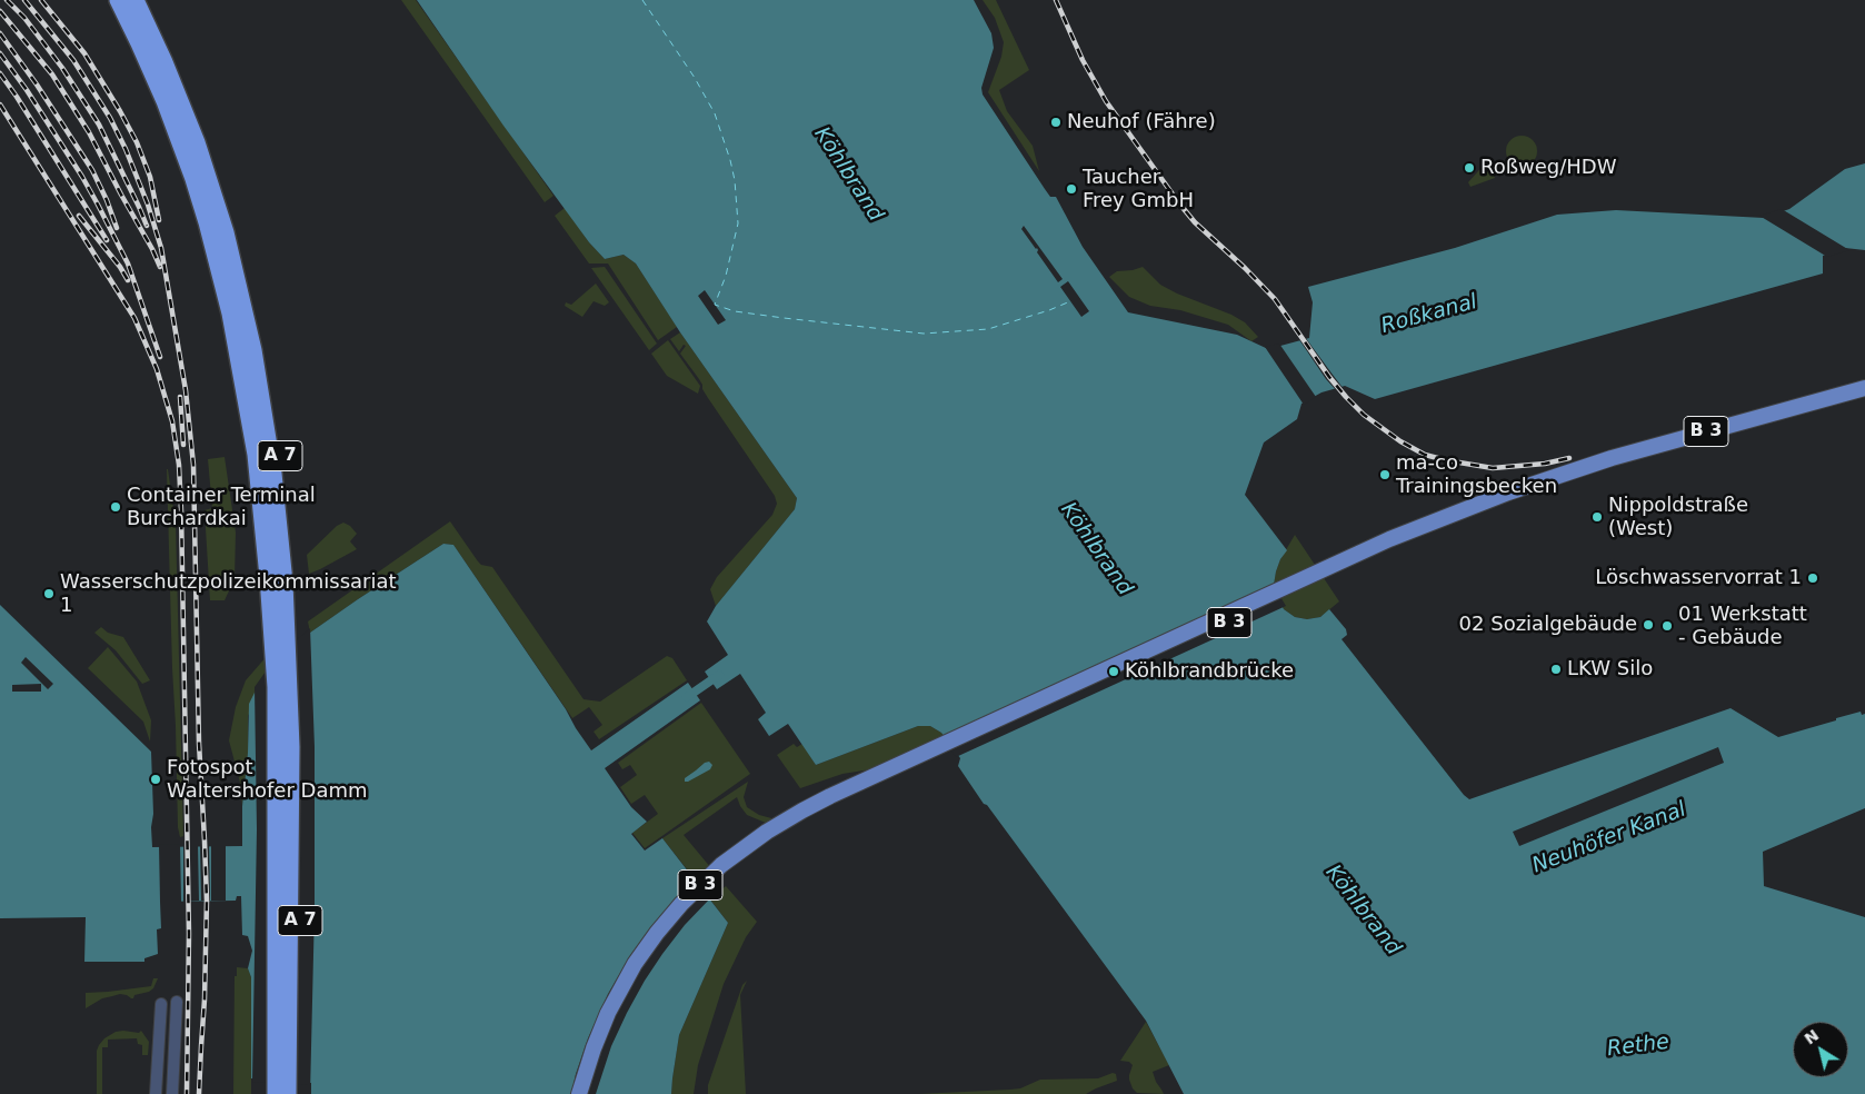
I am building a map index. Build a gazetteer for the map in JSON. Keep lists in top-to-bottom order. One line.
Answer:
{"streets":{"highway":["A 7"],"main road":["B 3"]},"water":["Köhlbrand","Roßkanal","Neuhöfer Kanal","Rethe"],"places":["Neuhof (Fähre)","Roßweg/HDW","Taucher Frey GmbH","ma-co Trainingsbecken","Container Terminal Burchardkai","Nippoldstraße (West)","Löschwasservorrat 1","Wasserschutzpolizeikommissariat 1","02 Sozialgebäude","01 Werkstatt - Gebäude","LKW Silo","Köhlbrandbrücke","Fotospot Waltershofer Damm"],"north":"top left"}
